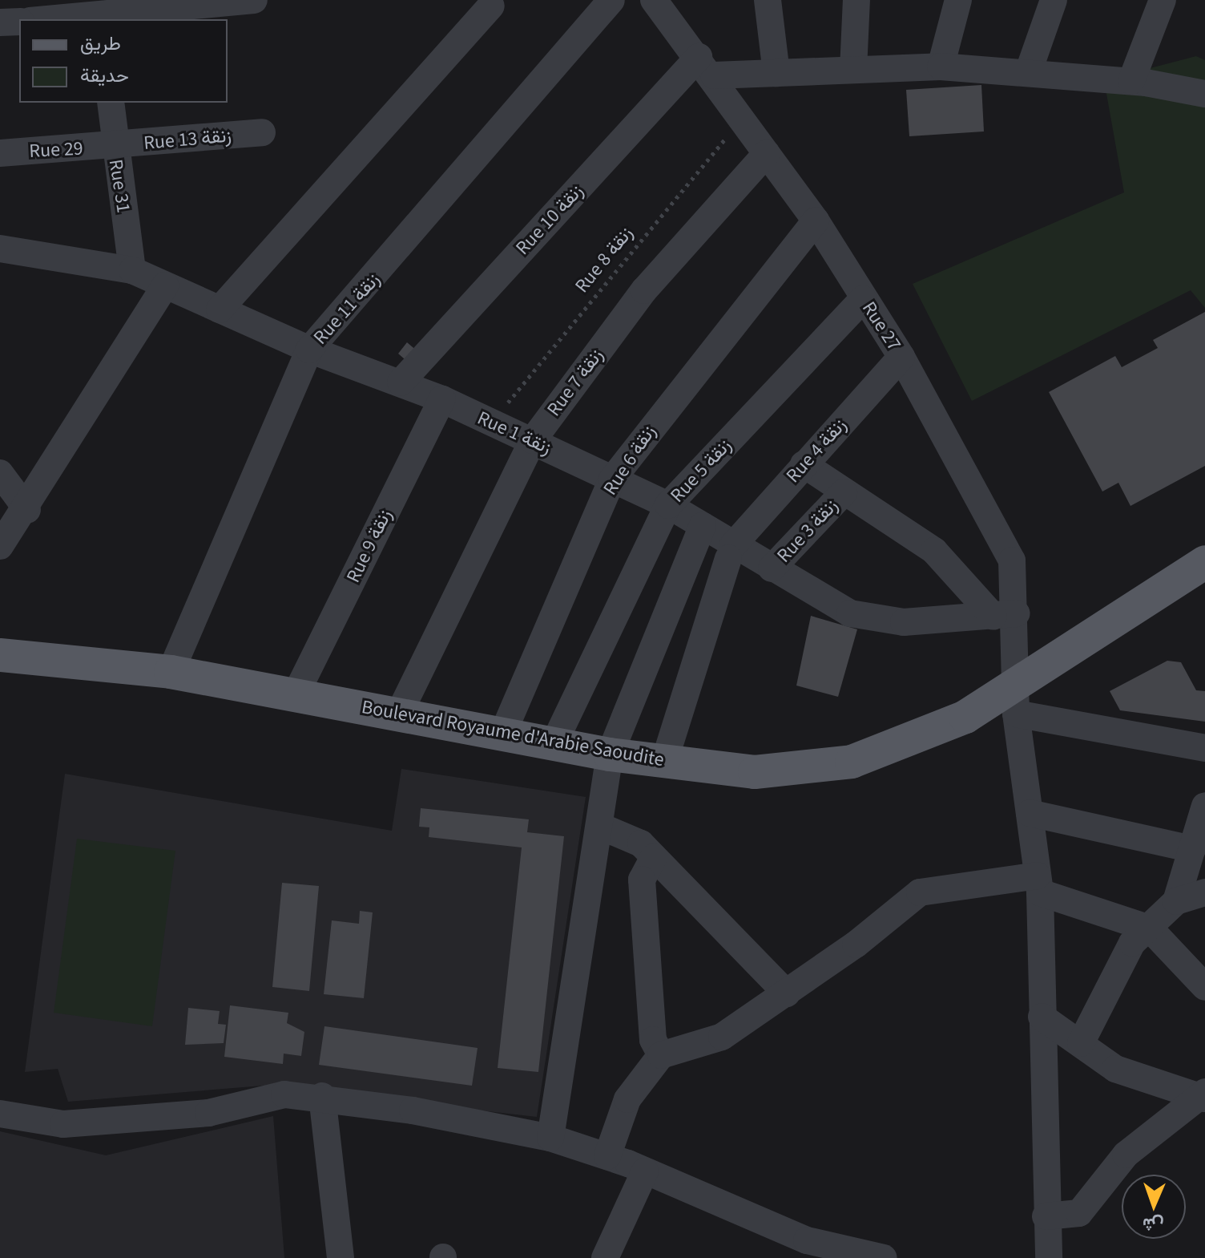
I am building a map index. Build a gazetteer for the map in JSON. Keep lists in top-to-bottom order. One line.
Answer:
{"streets":{"main road":["Boulevard Royaume d'Arabie Saoudite"],"street":["Rue 13 زنقة","Rue 29","Rue 31","Rue 10 زنقة","Rue 11 زنقة","Rue 27","Rue 7 زنقة","Rue 1 زنقة","Rue 4 زنقة","Rue 6 زنقة","Rue 5 زنقة","Rue 3 زنقة","Rue 9 زنقة"],"path":["Rue 8 زنقة"]},"crossings":[["Rue 13 زنقة","Rue 29"],["Rue 13 زنقة","Rue 31"],["Rue 29","Rue 31"],["Rue 31","Rue 1 زنقة"],["Rue 10 زنقة","Rue 27"],["Rue 10 زنقة","Rue 1 زنقة"],["Rue 8 زنقة","Rue 27"],["Rue 8 زنقة","Rue 1 زنقة"],["Rue 11 زنقة","Rue 1 زنقة"],["Rue 11 زنقة","Boulevard Royaume d'Arabie Saoudite"],["Rue 27","Rue 7 زنقة"],["Rue 27","Rue 1 زنقة"],["Rue 27","Rue 4 زنقة"],["Rue 27","Rue 6 زنقة"],["Rue 27","Rue 5 زنقة"],["Rue 27","Boulevard Royaume d'Arabie Saoudite"],["Rue 7 زنقة","Rue 1 زنقة"],["Rue 7 زنقة","Boulevard Royaume d'Arabie Saoudite"],["Rue 1 زنقة","Rue 4 زنقة"],["Rue 1 زنقة","Rue 6 زنقة"],["Rue 1 زنقة","Rue 5 زنقة"],["Rue 1 زنقة","Rue 3 زنقة"],["Rue 1 زنقة","Rue 9 زنقة"],["Rue 4 زنقة","Boulevard Royaume d'Arabie Saoudite"],["Rue 6 زنقة","Boulevard Royaume d'Arabie Saoudite"],["Rue 5 زنقة","Boulevard Royaume d'Arabie Saoudite"],["Rue 9 زنقة","Boulevard Royaume d'Arabie Saoudite"]],"legend":["طريق","حديقة"],"north":"bottom"}
